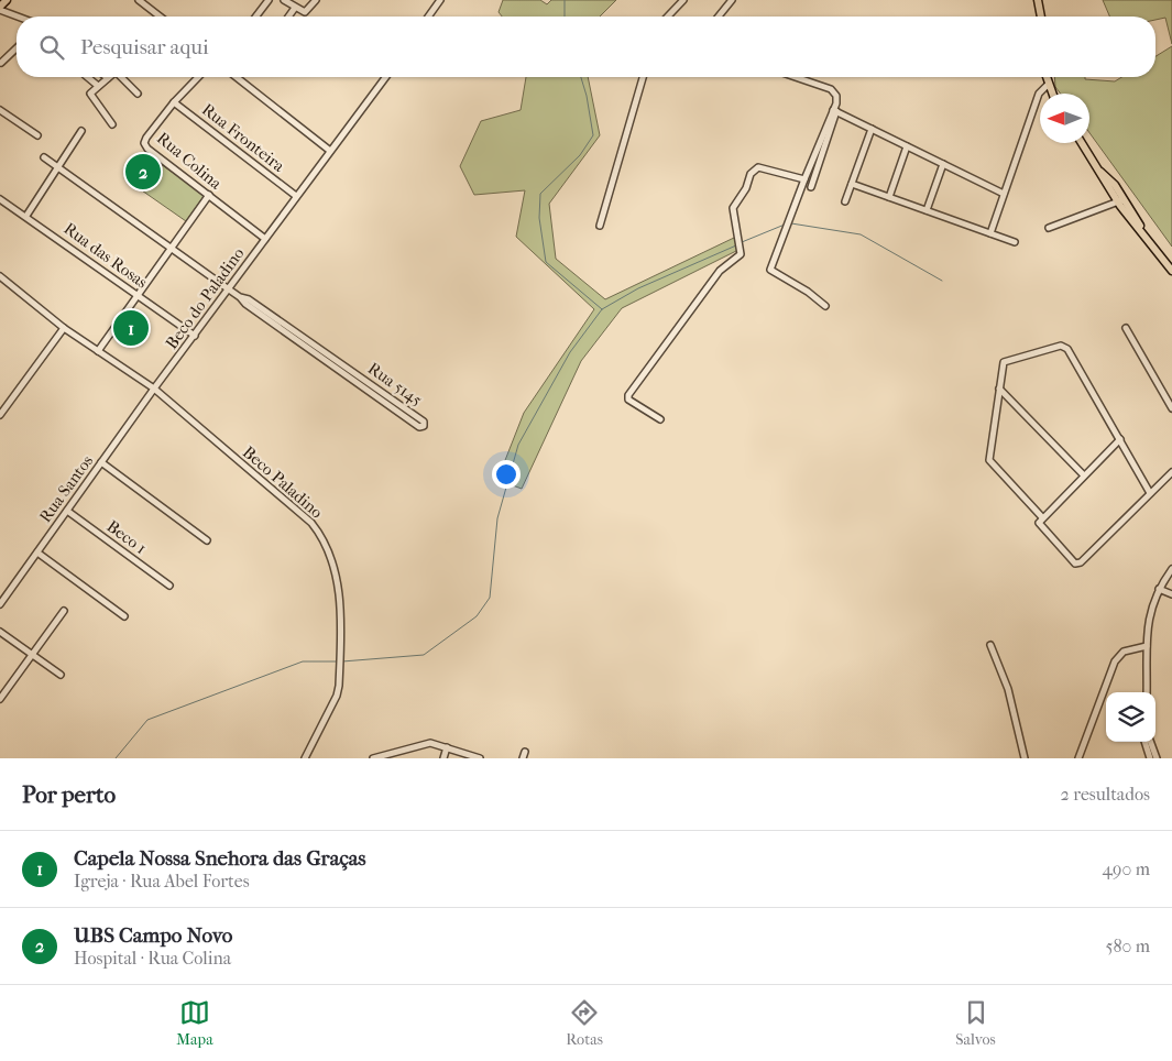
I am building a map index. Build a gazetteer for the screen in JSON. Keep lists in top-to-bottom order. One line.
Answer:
{"streets":{"street":["Rua Fronteira","Rua Colina","Rua das Rosas","Beco do Paladino","Rua 5145","Beco Paladino","Rua Santos","Beco 1"]},"crossings":[["Rua Fronteira","Rua Colina"],["Rua Fronteira","Beco do Paladino"],["Rua Colina","Beco do Paladino"],["Rua das Rosas","Beco do Paladino"],["Beco do Paladino","Rua 5145"],["Beco do Paladino","Beco Paladino"],["Beco do Paladino","Rua Santos"],["Beco Paladino","Rua Santos"],["Rua Santos","Beco 1"]],"north":"left","page":{"search":"Pesquisar aqui","pins":["2","1"],"heading":["Por perto","2 resultados"],"list":[{"mark":"1","name":"Capela Nossa Snehora das Graças","note":"Igreja · Rua Abel Fortes","value":"490 m"},{"mark":"2","name":"UBS Campo Novo","note":"Hospital · Rua Colina","value":"580 m"}],"nav":["Mapa","Rotas","Salvos"]}}
